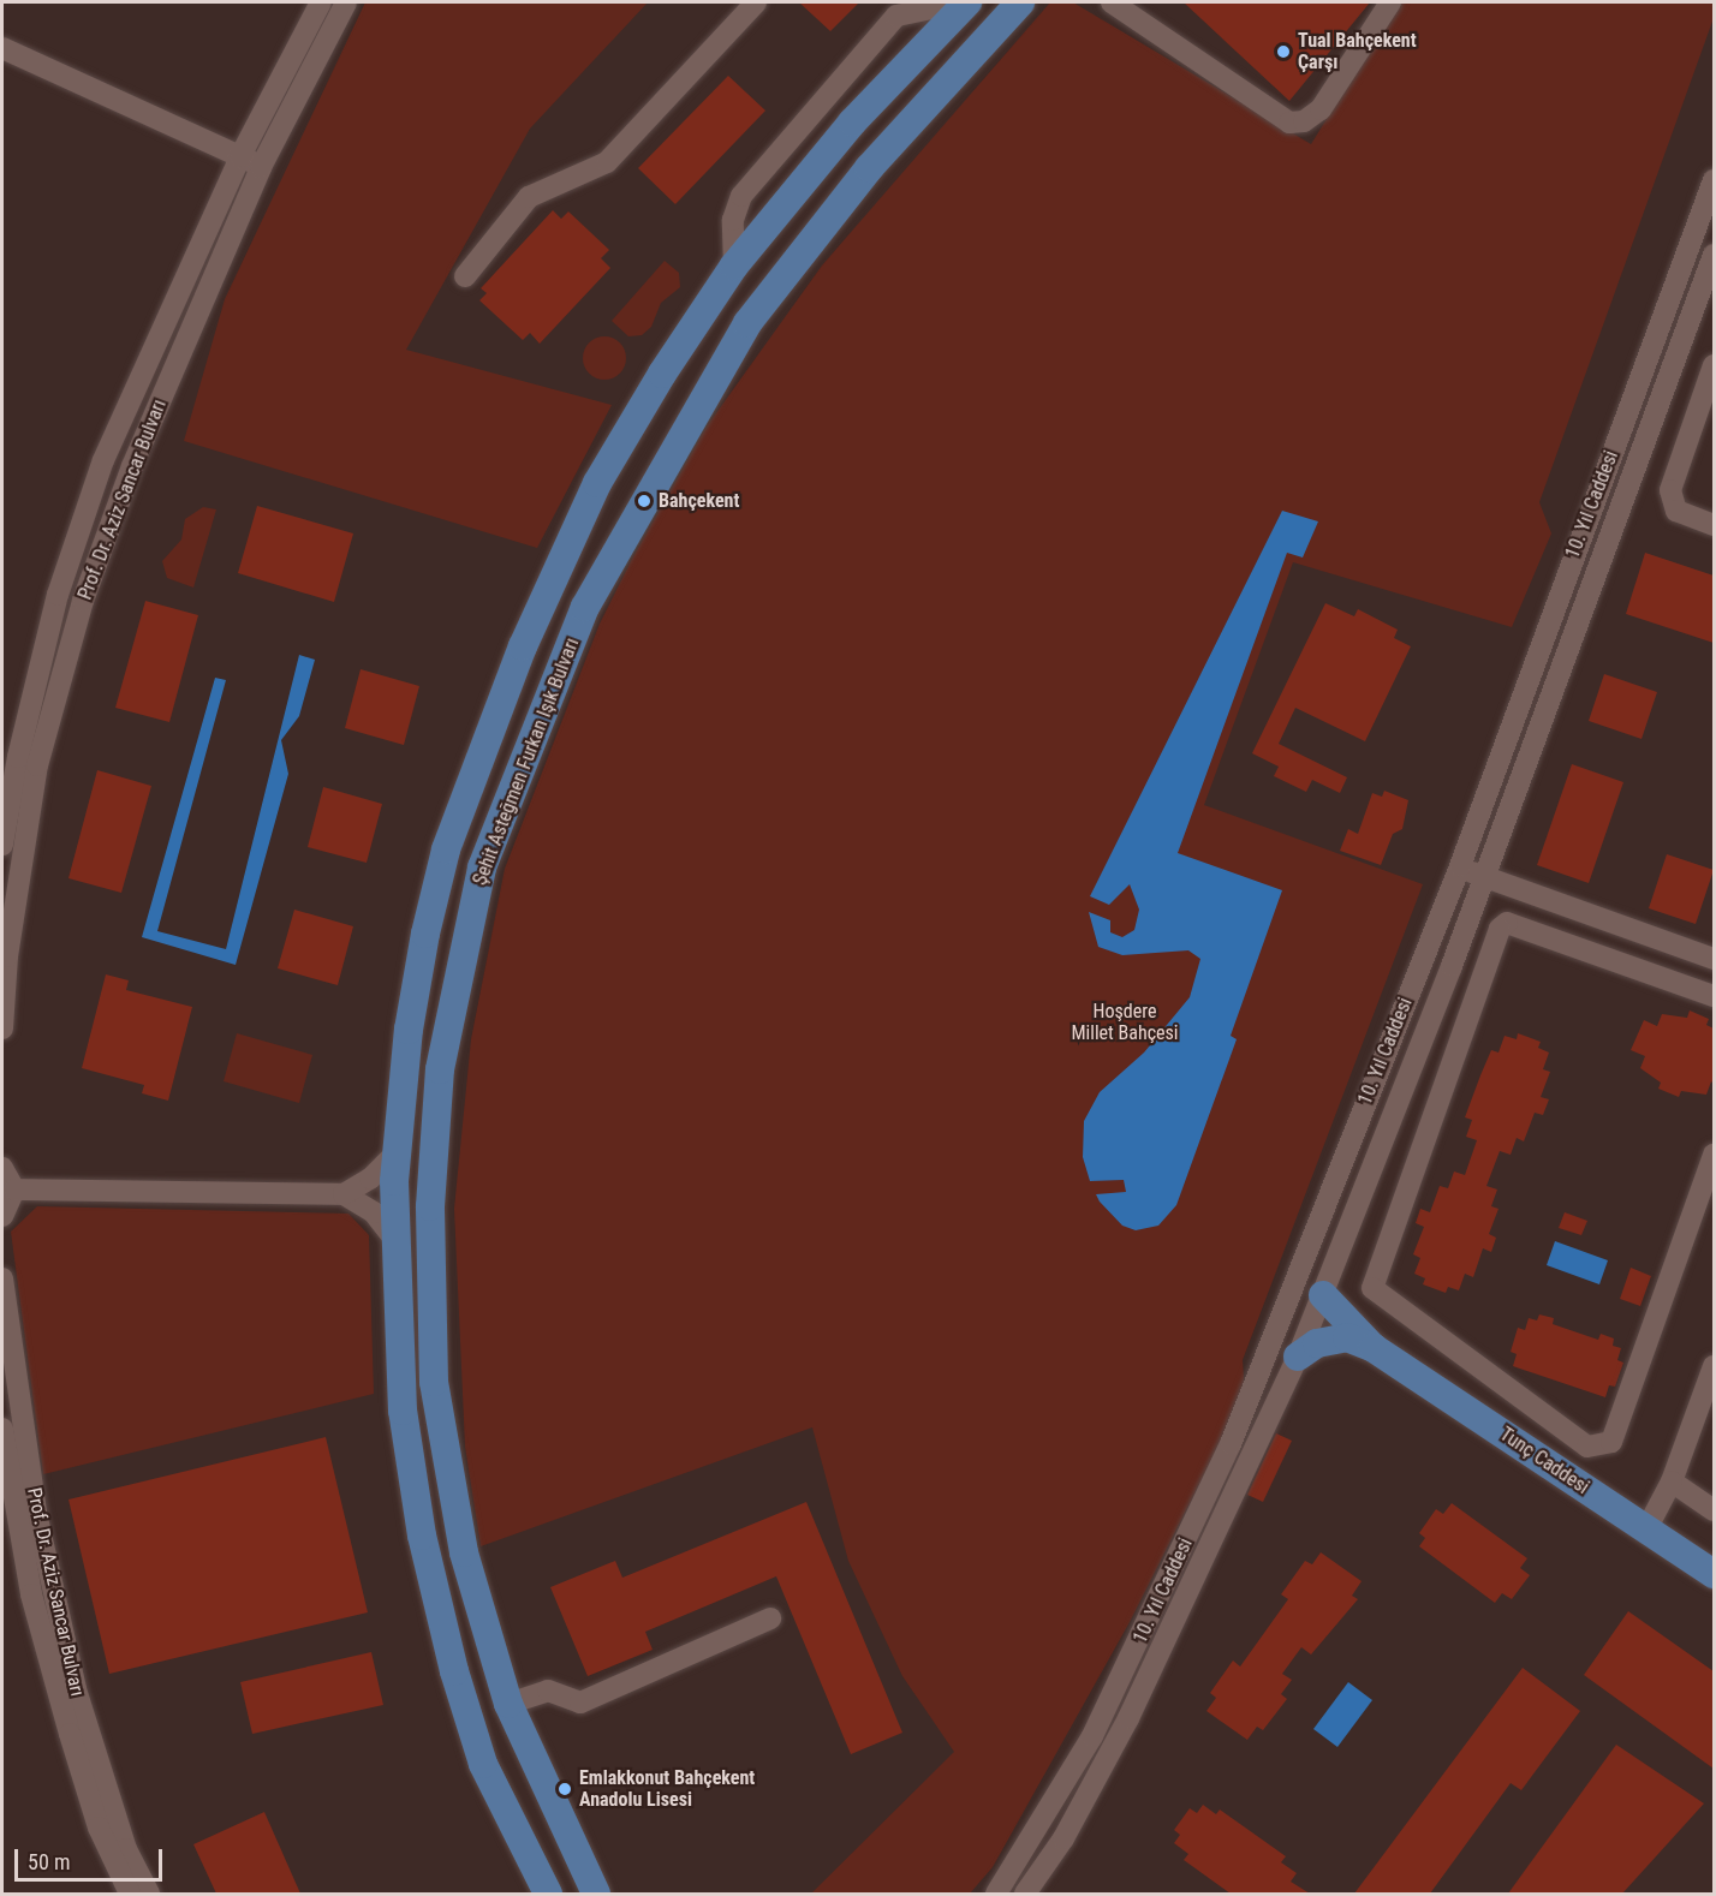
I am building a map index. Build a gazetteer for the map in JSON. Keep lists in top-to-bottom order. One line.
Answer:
{"streets":{"main road":["Şehit Asteğmen Furkan Işık Bulvarı","Tunç Caddesi"],"street":["Prof. Dr. Aziz Sancar Bulvarı","10. Yıl Caddesi"]},"crossings":[["10. Yıl Caddesi","Tunç Caddesi"]],"parks":["Hoşdere Millet Bahçesi"],"places":["Tual Bahçekent Çarşı","Bahçekent","Emlakkonut Bahçekent Anadolu Lisesi"],"scale_bar":"50 m"}
